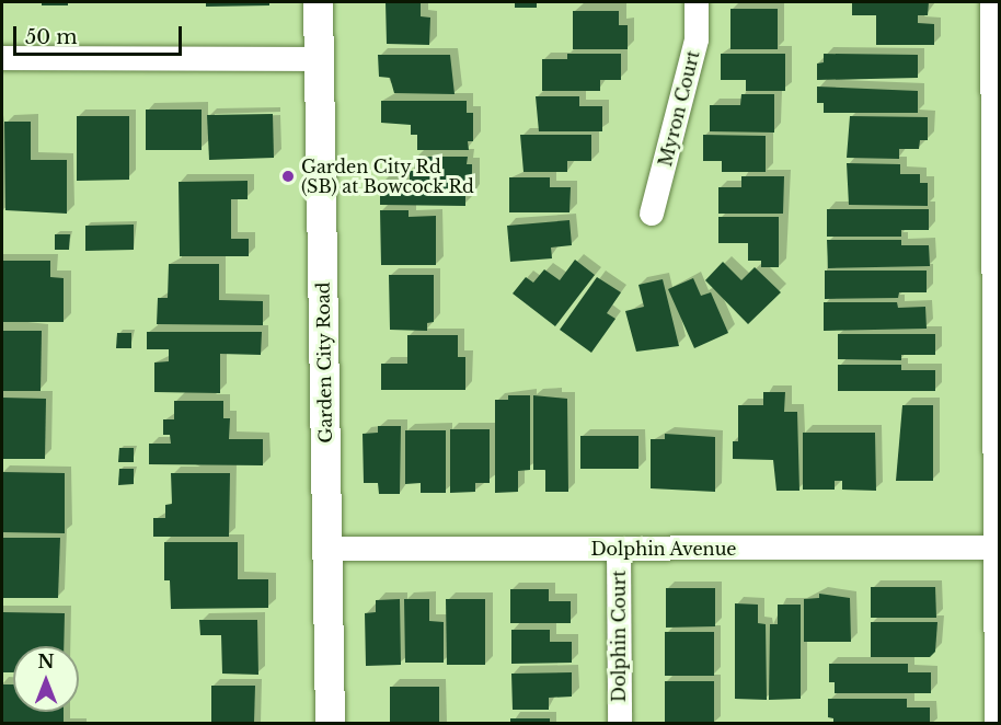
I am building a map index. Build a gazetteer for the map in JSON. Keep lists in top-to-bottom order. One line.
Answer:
{"streets":{"street":["Myron Court","Garden City Road","Dolphin Avenue","Dolphin Court"]},"crossings":[["Garden City Road","Dolphin Avenue"],["Dolphin Avenue","Dolphin Court"]],"places":["Garden City Rd (SB) at Bowcock Rd"],"scale_bar":"50 m","north":"top"}
